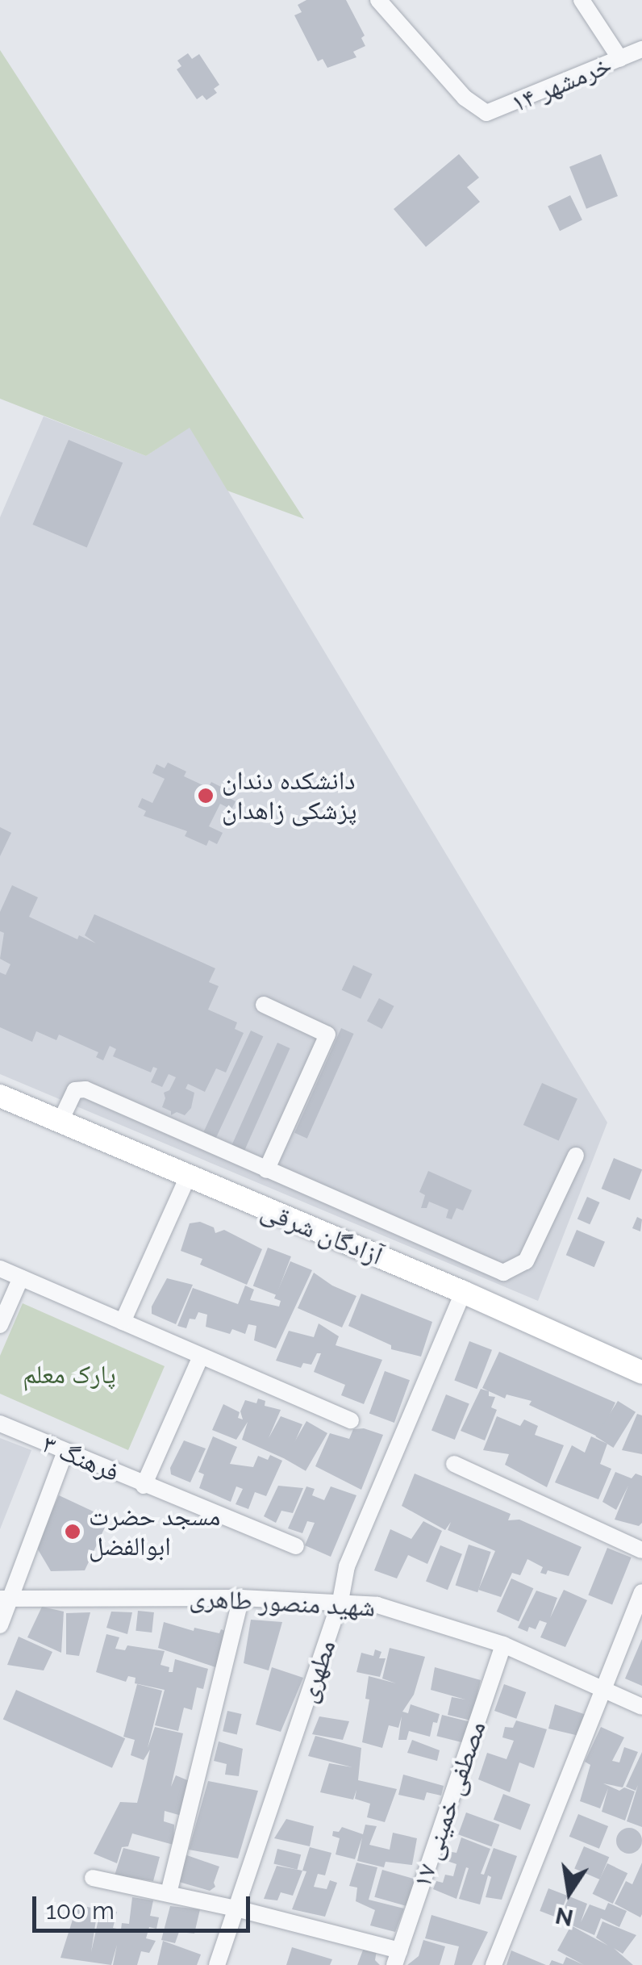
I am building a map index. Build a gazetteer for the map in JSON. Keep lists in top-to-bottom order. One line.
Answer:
{"streets":{"main road":["آزادگان شرقی"],"street":["خرمشهر ۱۴","فرهنگ ۳","شهید منصور طاهری","مطهری","مصطفی خمینی ۱۷"]},"crossings":[["آزادگان شرقی","مطهری"],["شهید منصور طاهری","مطهری"],["شهید منصور طاهری","مصطفی خمینی ۱۷"]],"parks":["پارک معلم"],"places":["دانشکده دندان پزشکی زاهدان","مسجد حضرت ابوالفضل"],"scale_bar":"100 m","north":"bottom"}
